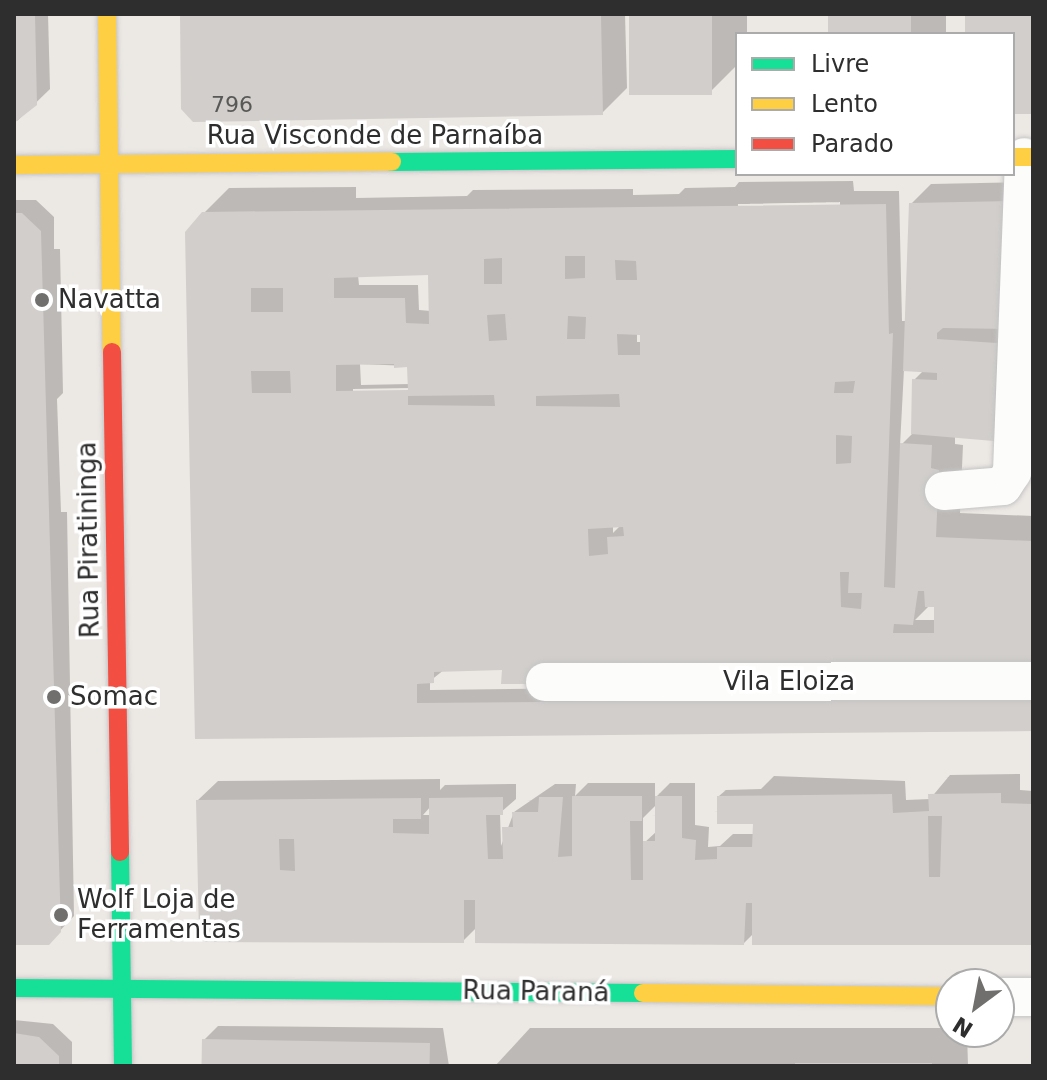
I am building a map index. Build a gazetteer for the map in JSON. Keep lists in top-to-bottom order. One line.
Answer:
{"streets":{"street":["Rua Visconde de Parnaíba","Rua Piratininga","Vila Eloiza","Rua Paraná"]},"crossings":[["Rua Visconde de Parnaíba","Rua Piratininga"],["Rua Piratininga","Rua Paraná"]],"places":["Navatta","Somac","Wolf Loja de Ferramentas"],"house_numbers":["796"],"legend":["Livre","Lento","Parado"],"north":"bottom left"}
